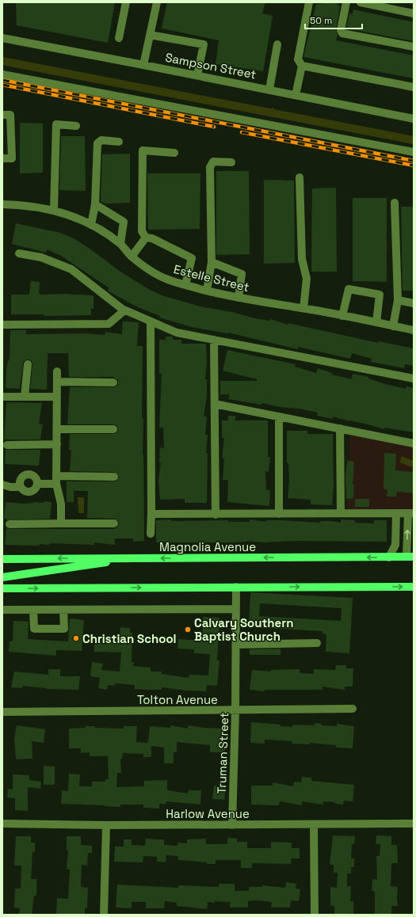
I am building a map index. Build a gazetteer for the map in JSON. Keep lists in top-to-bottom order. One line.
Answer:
{"streets":{"main road":["Magnolia Avenue"],"street":["Sampson Street","Estelle Street","Tolton Avenue","Truman Street","Harlow Avenue"]},"crossings":[["Tolton Avenue","Truman Street"],["Truman Street","Harlow Avenue"]],"places":["Calvary Southern Baptist Church","Christian School"],"scale_bar":"50 m"}
